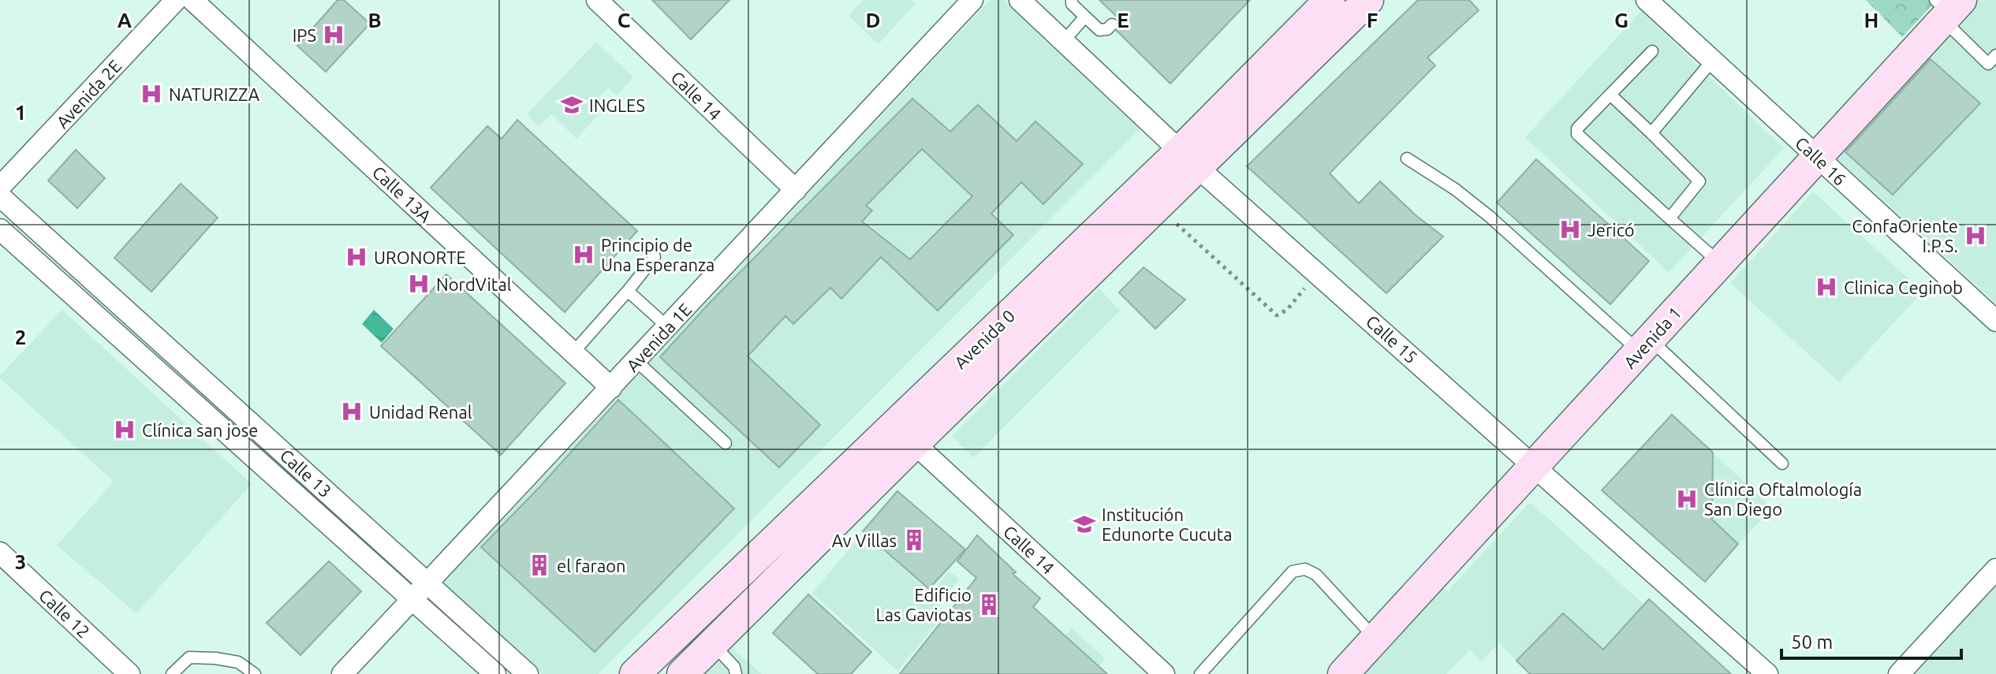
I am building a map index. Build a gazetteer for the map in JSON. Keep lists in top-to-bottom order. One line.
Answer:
{"streets":{"street":["Avenida 2E","Calle 14","Calle 16","Calle 13A","Avenida 1E","Avenida 1","Avenida 0","Calle 15","Calle 13","Calle 12"]},"crossings":[["Calle 14","Avenida 1E"],["Calle 14","Avenida 0"],["Calle 16","Avenida 1"],["Calle 13A","Avenida 1E"],["Avenida 1E","Calle 13"],["Avenida 1","Calle 15"],["Avenida 0","Calle 15"]],"places":{"hospital":["IPS","NATURIZZA","Jericó","ConfaOriente I.P.S.","Principio de Una Esperanza","URONORTE","NordVital","Clinica Ceginob","Unidad Renal","Clínica san jose","Clínica Oftalmología San Diego"],"school or university":["INGLES","Institución Edunorte Cucuta"],"building":["Av Villas","el faraon","Edificio Las Gaviotas"]},"scale_bar":"50 m","grid":{"columns":["A","B","C","D","E","F","G","H"],"rows":["1","2","3"]}}
